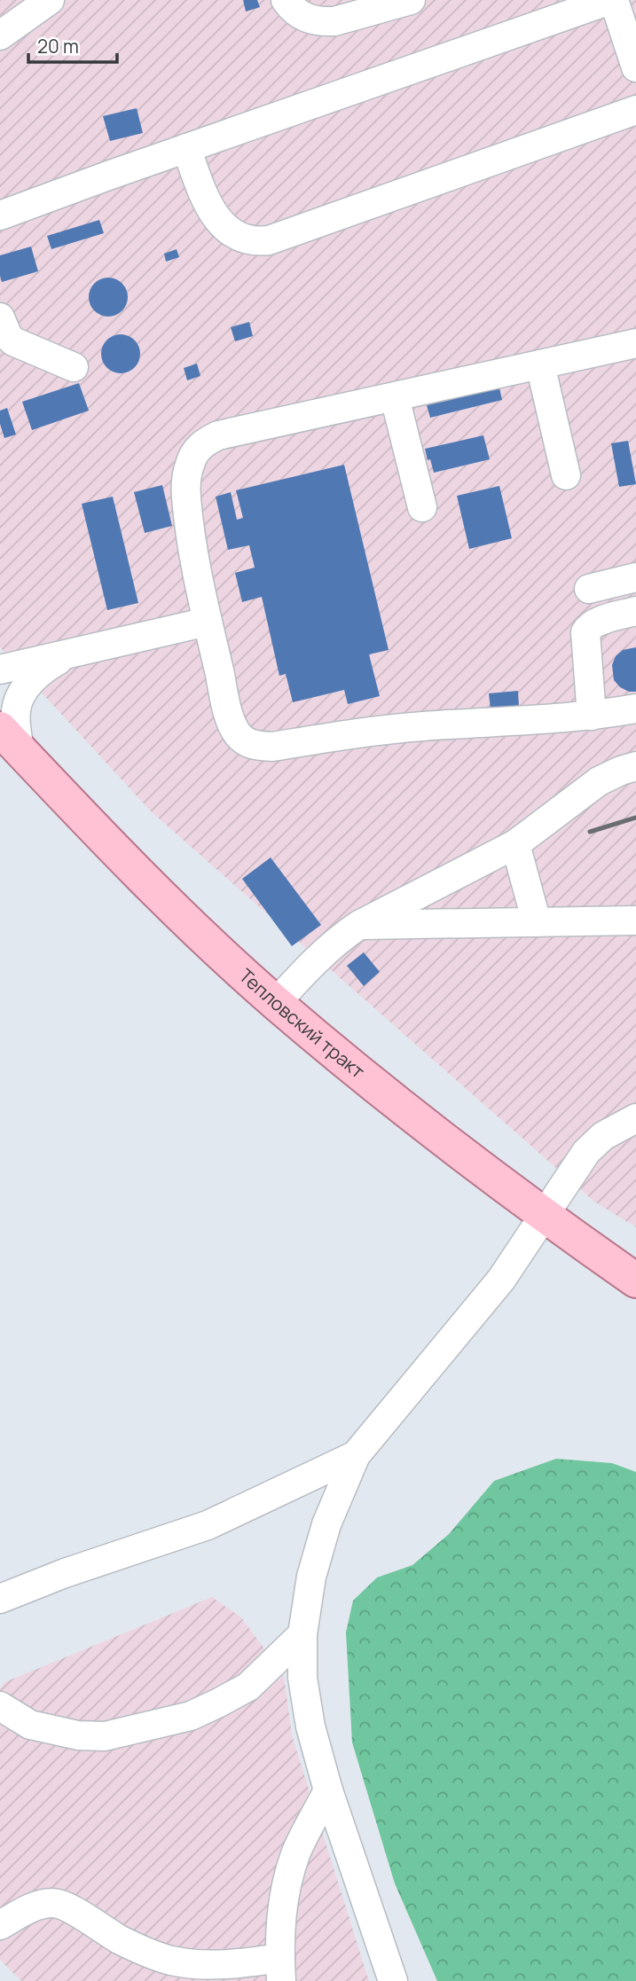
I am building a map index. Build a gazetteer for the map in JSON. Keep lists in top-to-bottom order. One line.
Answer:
{"streets":{"main road":["Тепловский тракт"]},"scale_bar":"20 m"}
